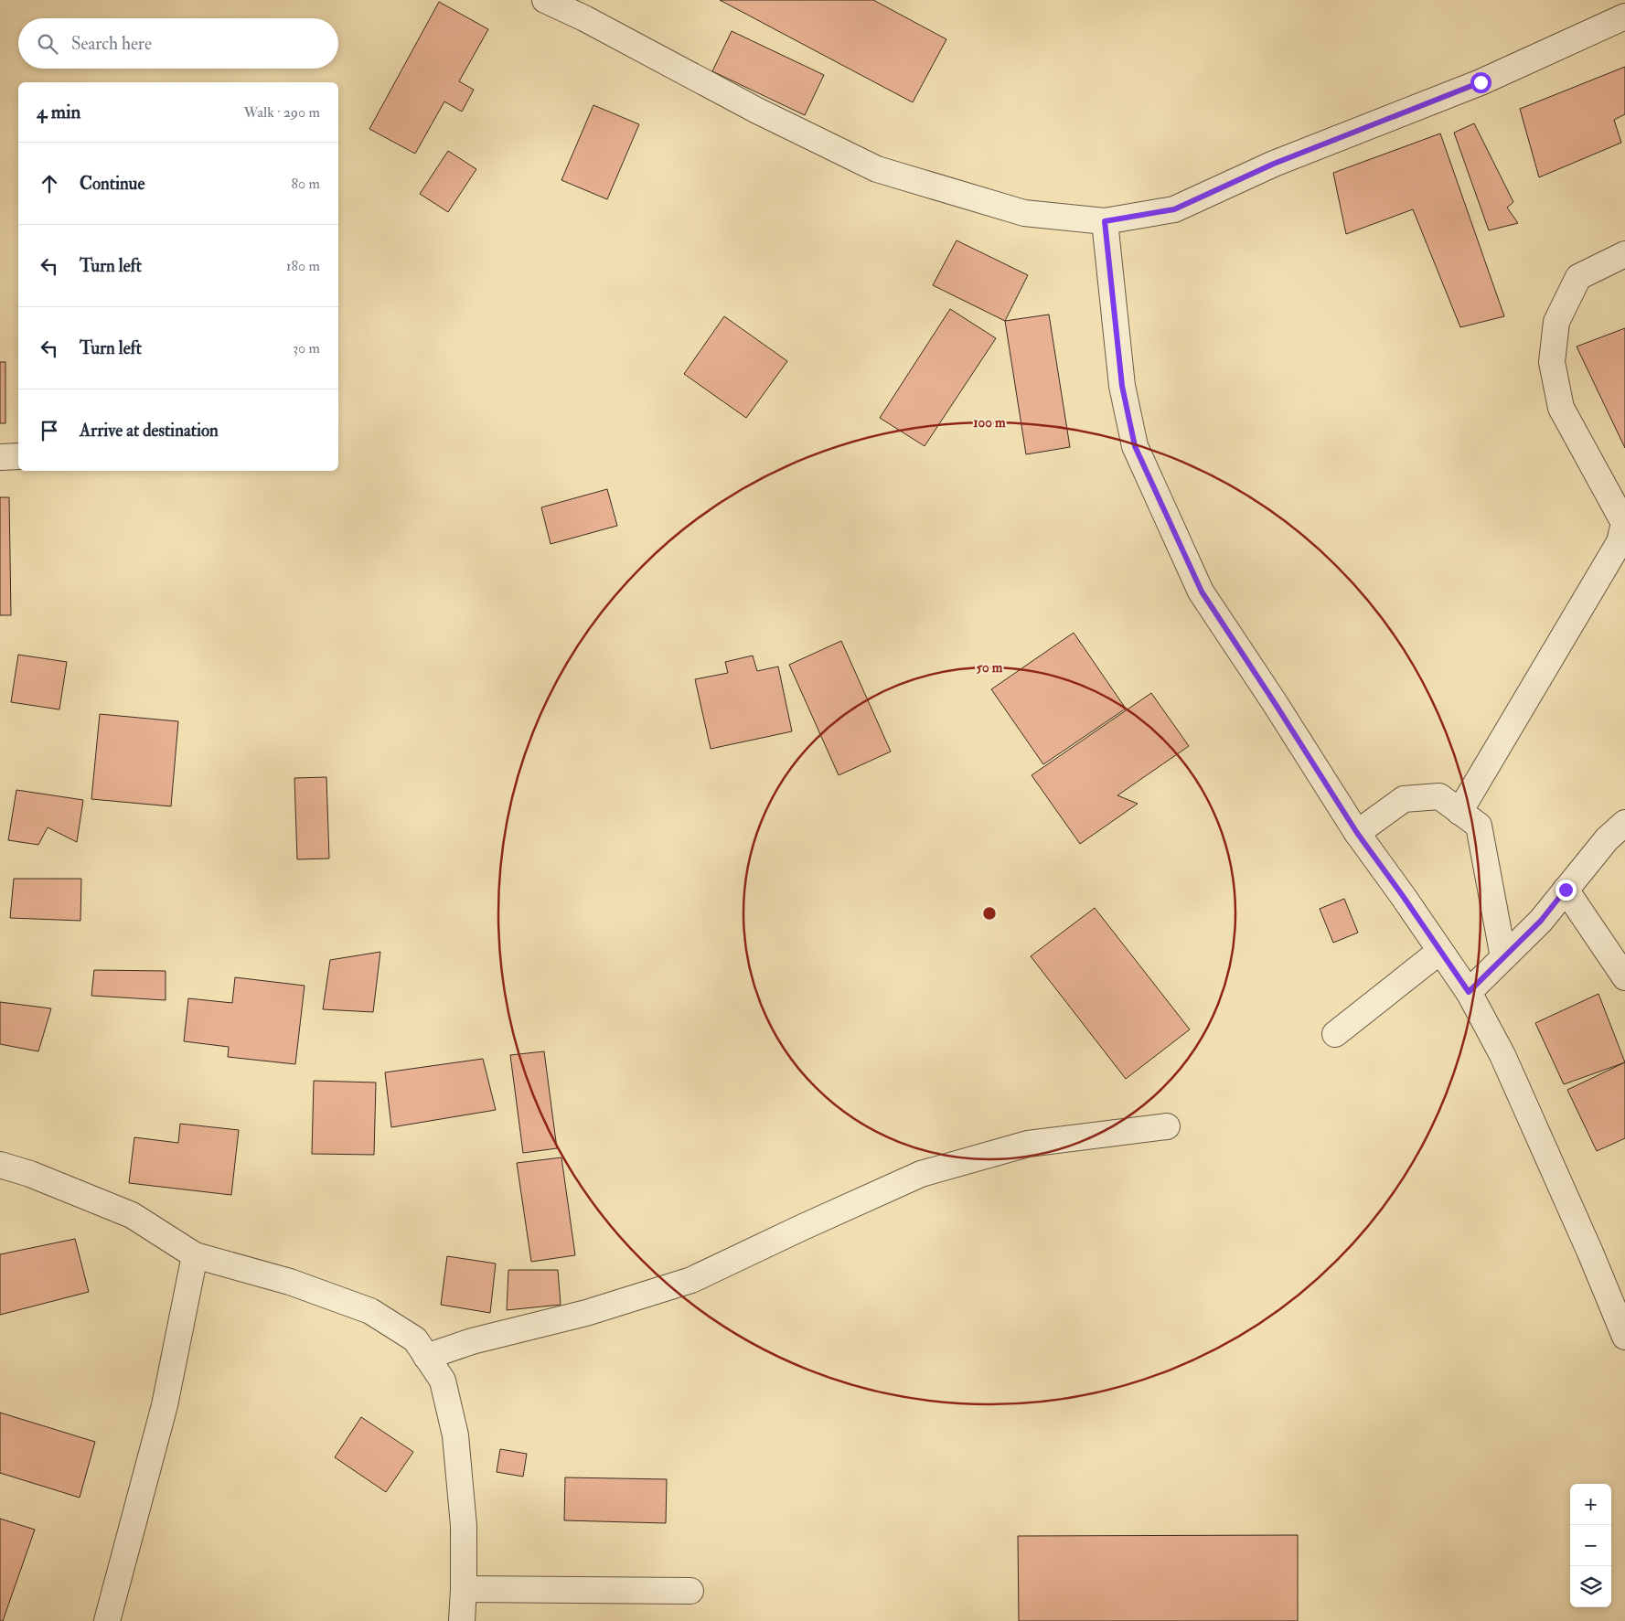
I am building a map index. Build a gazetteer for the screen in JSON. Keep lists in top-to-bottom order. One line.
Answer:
{"page":{"search":"Search here","heading":["4 min","Walk · 290 m"],"list":[["Continue","80 m"],["Turn left","180 m"],["Turn left","30 m"],"Arrive at destination"],"map_buttons":["+","−"]},"rings":["100 m","50 m"]}
